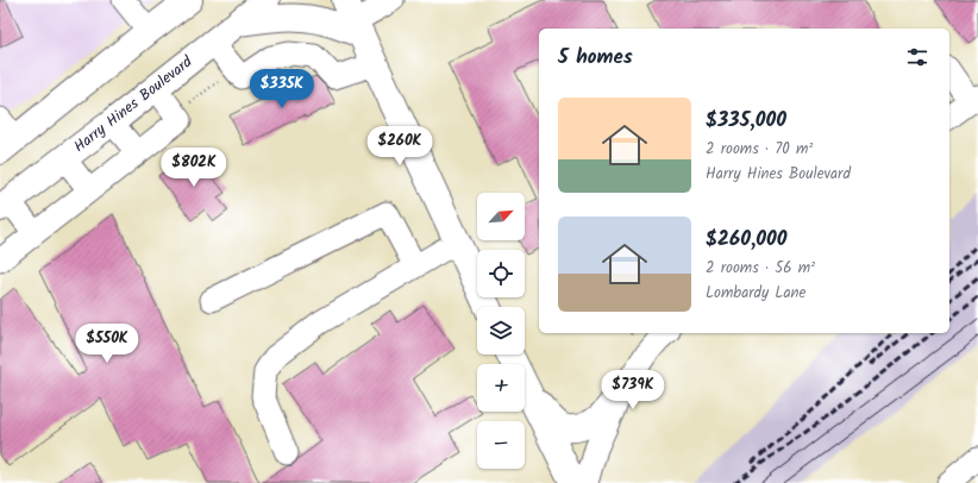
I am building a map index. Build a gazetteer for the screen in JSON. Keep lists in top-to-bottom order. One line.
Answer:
{"streets":{"main road":["Harry Hines Boulevard"]},"north":"top right","page":{"heading":"5 homes","price":["$335K","$260K","$802K","$550K","$739K"],"list":[{"name":"$335,000","note":"2 rooms · 70 m² · Harry Hines Boulevard"},{"name":"$260,000","note":"2 rooms · 56 m² · Lombardy Lane"}],"map_buttons":["+","−"]}}
